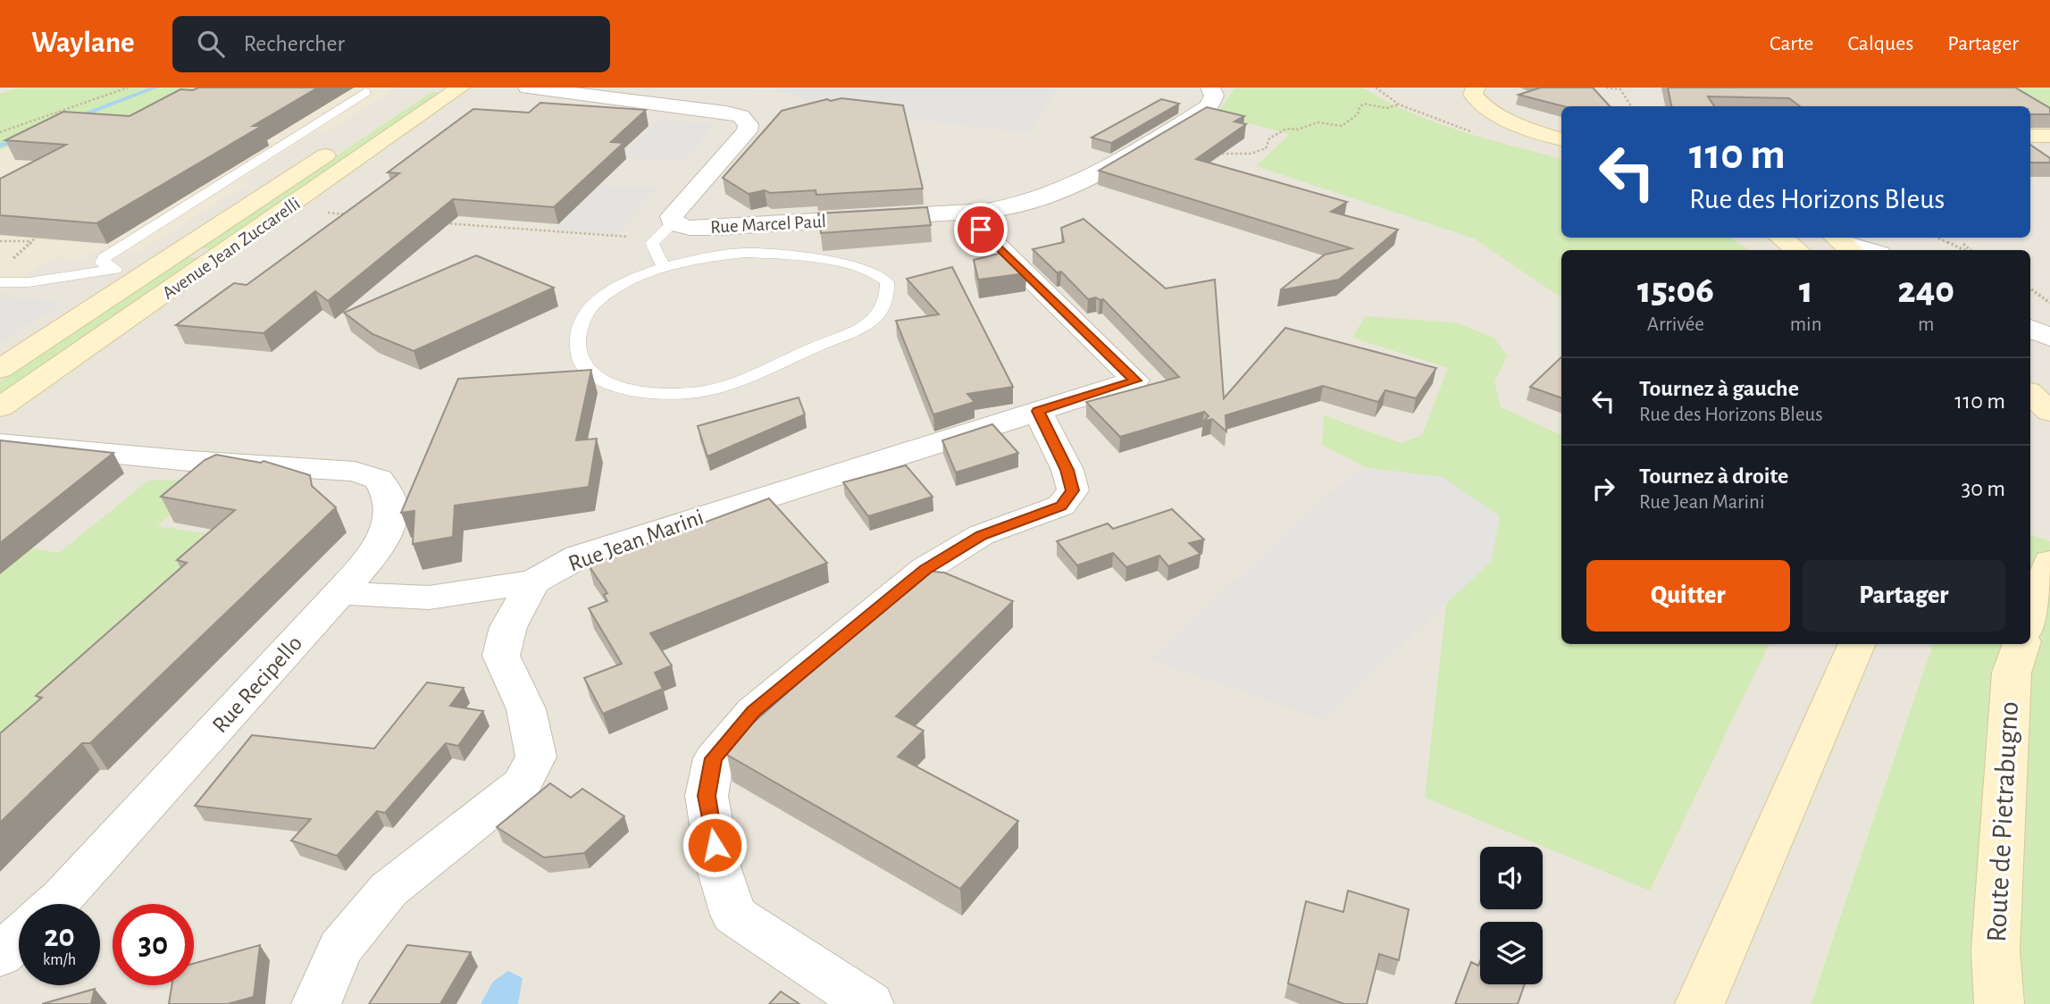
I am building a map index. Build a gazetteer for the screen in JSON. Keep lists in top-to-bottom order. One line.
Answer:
{"streets":{"main road":["Avenue Jean Zuccarelli","Route de Pietrabugno"],"street":["Rue Marcel Paul","Rue Jean Marini","Rue Recipello"]},"crossings":[["Rue Marcel Paul","Rue Jean Marini"]],"page":{"header":"Waylane","search":"Rechercher","nav":["Carte","Calques","Partager"],"turn":["110 m","Rue des Horizons Bleus"],"eta":["15:06","Arrivée","1","min","240","m"],"list":[{"name":"Tournez à gauche","note":"Rue des Horizons Bleus","value":"110 m"},{"name":"Tournez à droite","note":"Rue Jean Marini","value":"30 m"}],"buttons":["Quitter","Partager"],"speed":"20 km/h","limit":"30"}}
